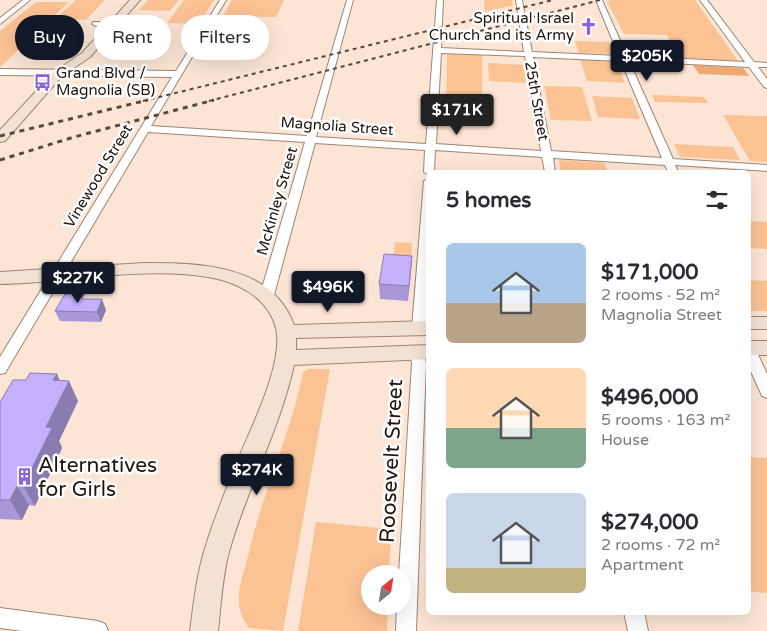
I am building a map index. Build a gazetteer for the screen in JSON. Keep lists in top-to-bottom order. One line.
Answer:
{"streets":{"street":["25th Street","Magnolia Street","Vinewood Street","McKinley Street","Roosevelt Street"]},"crossings":[["25th Street","Magnolia Street"],["Magnolia Street","Vinewood Street"],["Magnolia Street","McKinley Street"]],"places":{"church":["Spiritual Israel Church and its Army"],"bus stop":["Grand Blvd / Magnolia (SB)"],"building":["Alternatives for Girls"]},"north":"top right","page":{"chip":["Buy","Rent","Filters"],"price":["$205K","$171K","$227K","$496K","$274K"],"heading":"5 homes","list":[{"name":"$171,000","note":"2 rooms · 52 m² · Magnolia Street"},{"name":"$496,000","note":"5 rooms · 163 m² · House"},{"name":"$274,000","note":"2 rooms · 72 m² · Apartment"}]}}
